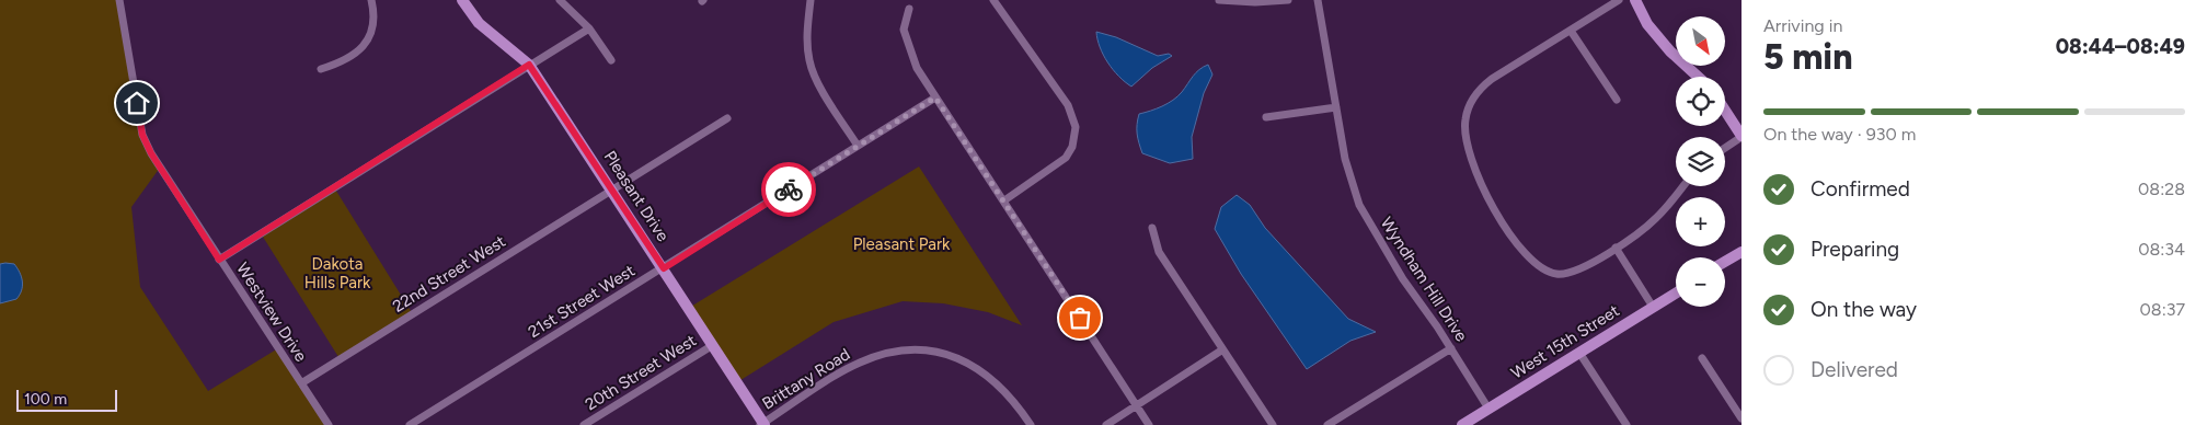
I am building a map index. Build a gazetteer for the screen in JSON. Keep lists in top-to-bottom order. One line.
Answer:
{"streets":{"street":["Pleasant Drive","22nd Street West","Wyndham Hill Drive","21st Street West","Westview Drive","West 15th Street","20th Street West","Brittany Road"]},"crossings":[["Pleasant Drive","22nd Street West"],["Pleasant Drive","21st Street West"],["Pleasant Drive","20th Street West"],["Pleasant Drive","Brittany Road"],["22nd Street West","Westview Drive"],["Wyndham Hill Drive","West 15th Street"]],"parks":["Pleasant Park","Dakota Hills Park"],"scale_bar":"100 m","north":"bottom right","page":{"heading":["5 min","Arriving in","08:44–08:49"],"map_buttons":["+","−"],"bar":"On the way · 930 m","list":[["Confirmed","08:28"],["Preparing","08:34"],["On the way","08:37"],"Delivered"],"scale":"100 m"}}
